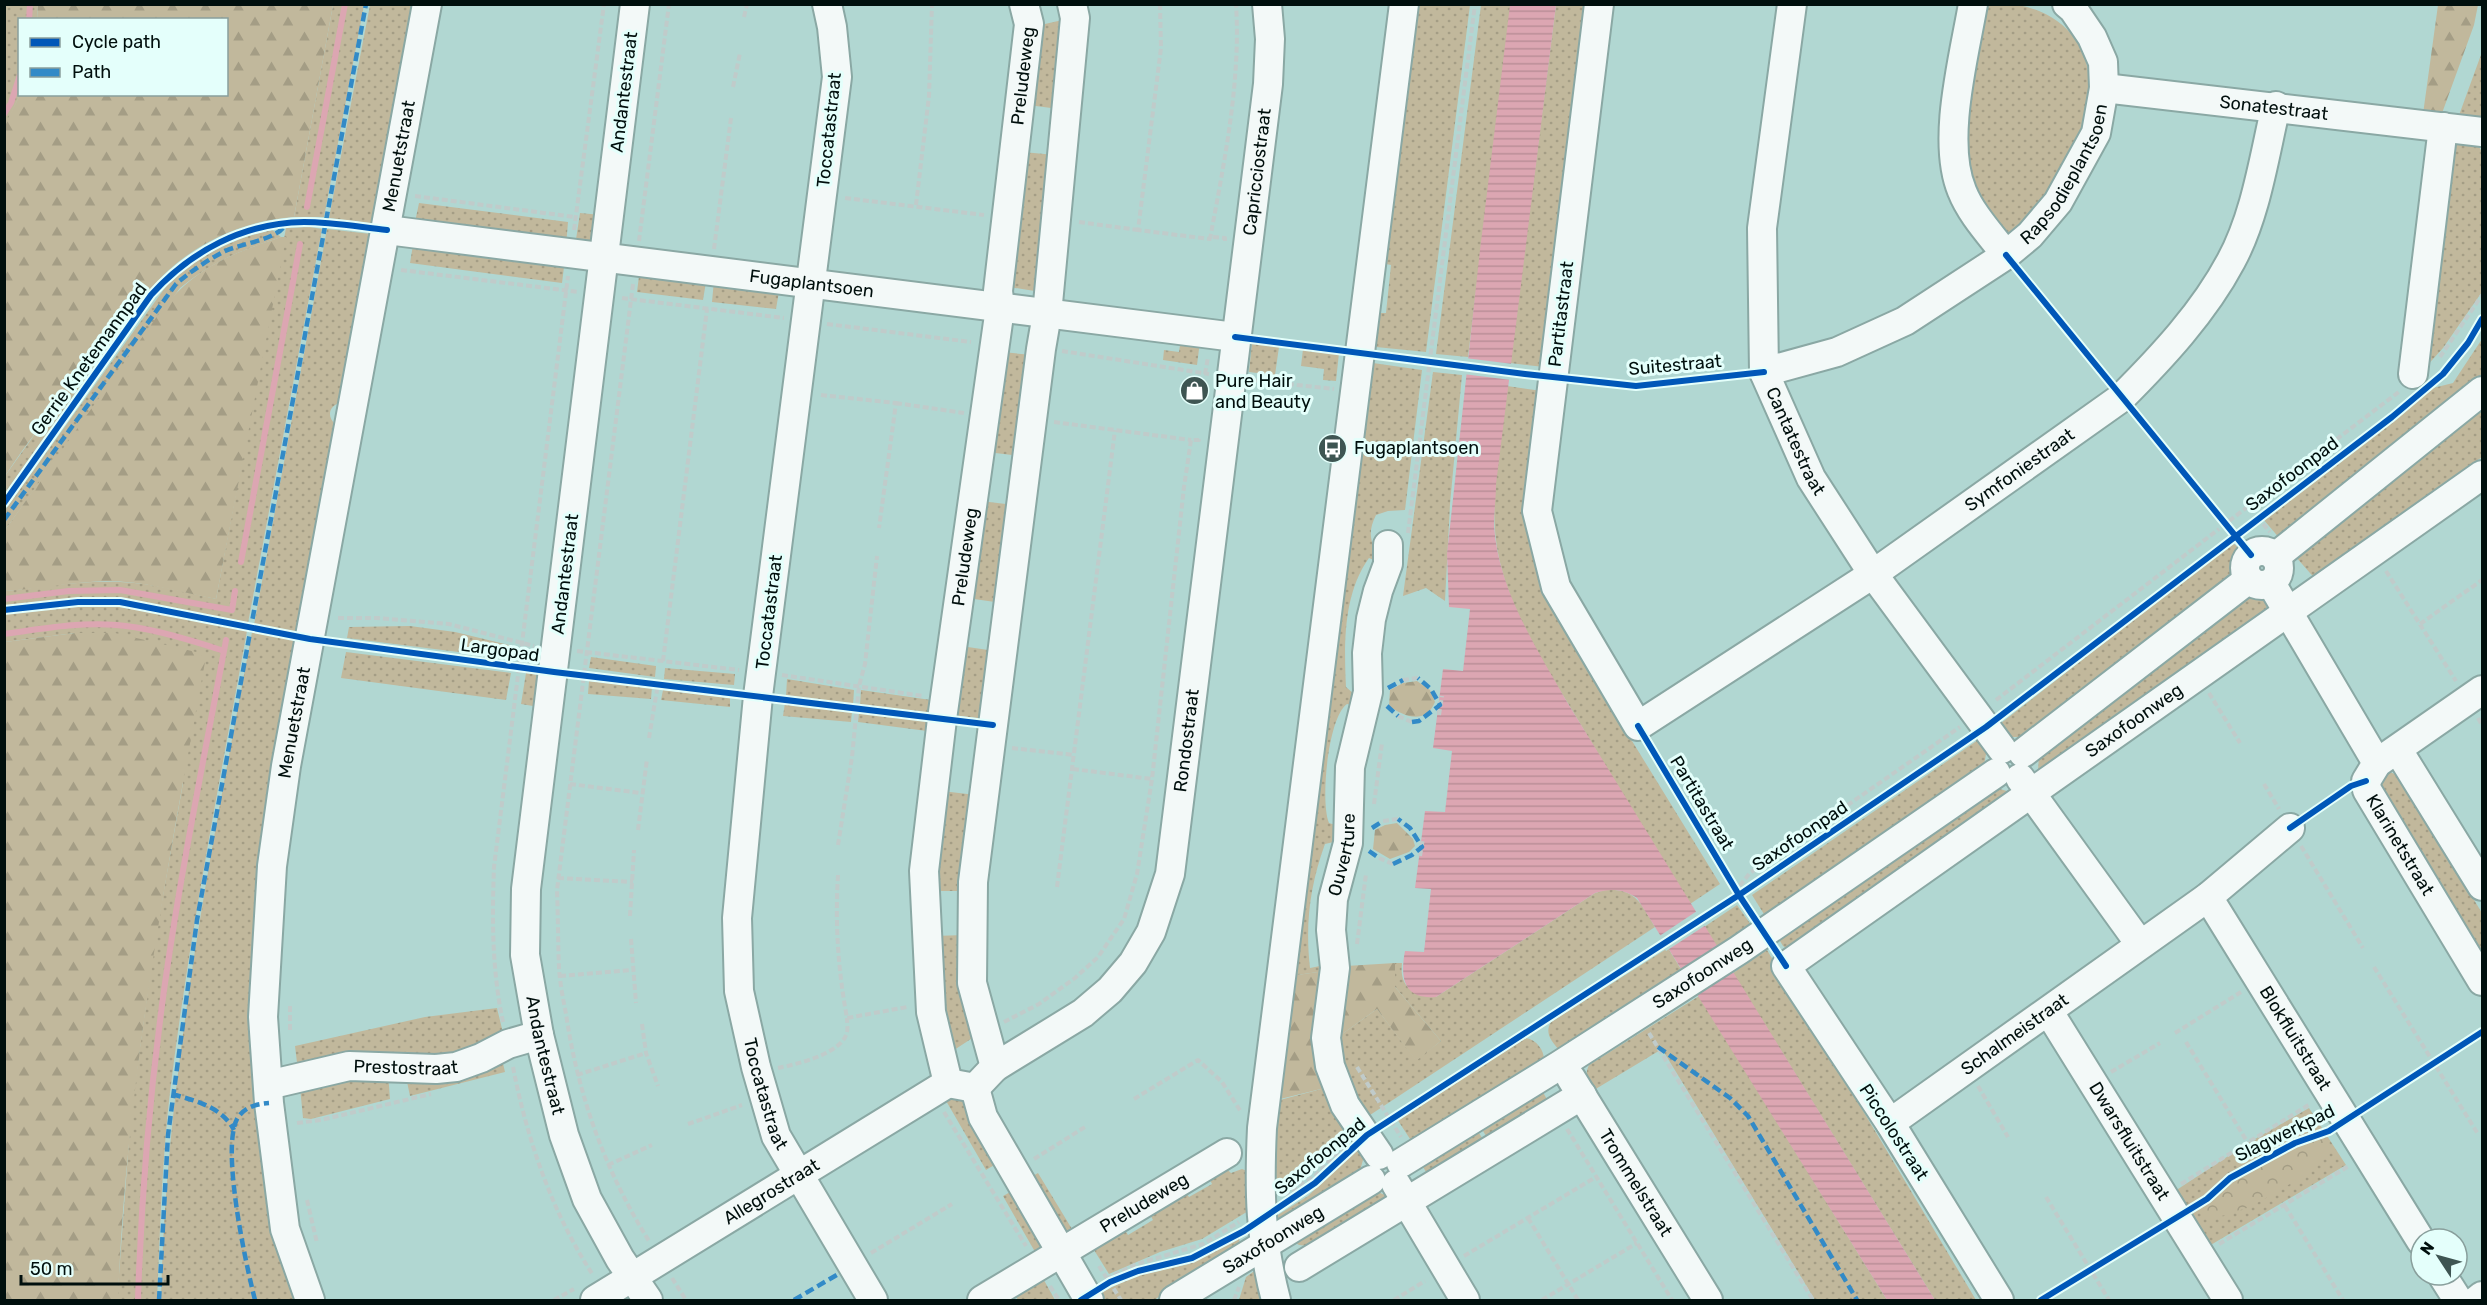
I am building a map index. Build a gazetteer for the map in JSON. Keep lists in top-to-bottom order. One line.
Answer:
{"streets":{"street":["Preludeweg","Andantestraat","Sonatestraat","Toccatastraat","Menuetstraat","Rapsodieplantsoen","Capricciostraat","Fugaplantsoen","Partitastraat","Cantatestraat","Symfoniestraat","Saxofoonweg","Rondostraat","Klarinetstraat","Ouverture","Schalmeistraat","Blokfluitstraat","Prestostraat","Piccolostraat","Dwarsfluitstraat","Trommelstraat","Allegrostraat"],"cycle path":["Gerrie Knetemannpad","Suitestraat","Saxofoonpad","Largopad","Slagwerkpad"]},"crossings":[["Preludeweg","Fugaplantsoen"],["Preludeweg","Allegrostraat"],["Andantestraat","Fugaplantsoen"],["Andantestraat","Largopad"],["Andantestraat","Prestostraat"],["Andantestraat","Allegrostraat"],["Sonatestraat","Rapsodieplantsoen"],["Sonatestraat","Symfoniestraat"],["Toccatastraat","Fugaplantsoen"],["Toccatastraat","Allegrostraat"],["Menuetstraat","Fugaplantsoen"],["Menuetstraat","Prestostraat"],["Capricciostraat","Fugaplantsoen"],["Capricciostraat","Rondostraat"],["Fugaplantsoen","Rondostraat"],["Partitastraat","Symfoniestraat"],["Cantatestraat","Symfoniestraat"],["Cantatestraat","Saxofoonweg"],["Saxofoonpad","Saxofoonweg"],["Saxofoonpad","Ouverture"],["Saxofoonweg","Ouverture"],["Saxofoonweg","Piccolostraat"],["Saxofoonweg","Trommelstraat"],["Schalmeistraat","Blokfluitstraat"],["Schalmeistraat","Piccolostraat"],["Schalmeistraat","Dwarsfluitstraat"]],"places":{"shop":["Pure Hair and Beauty"],"bus stop":["Fugaplantsoen"]},"legend":["Cycle path","Path"],"scale_bar":"50 m","north":"top left"}
